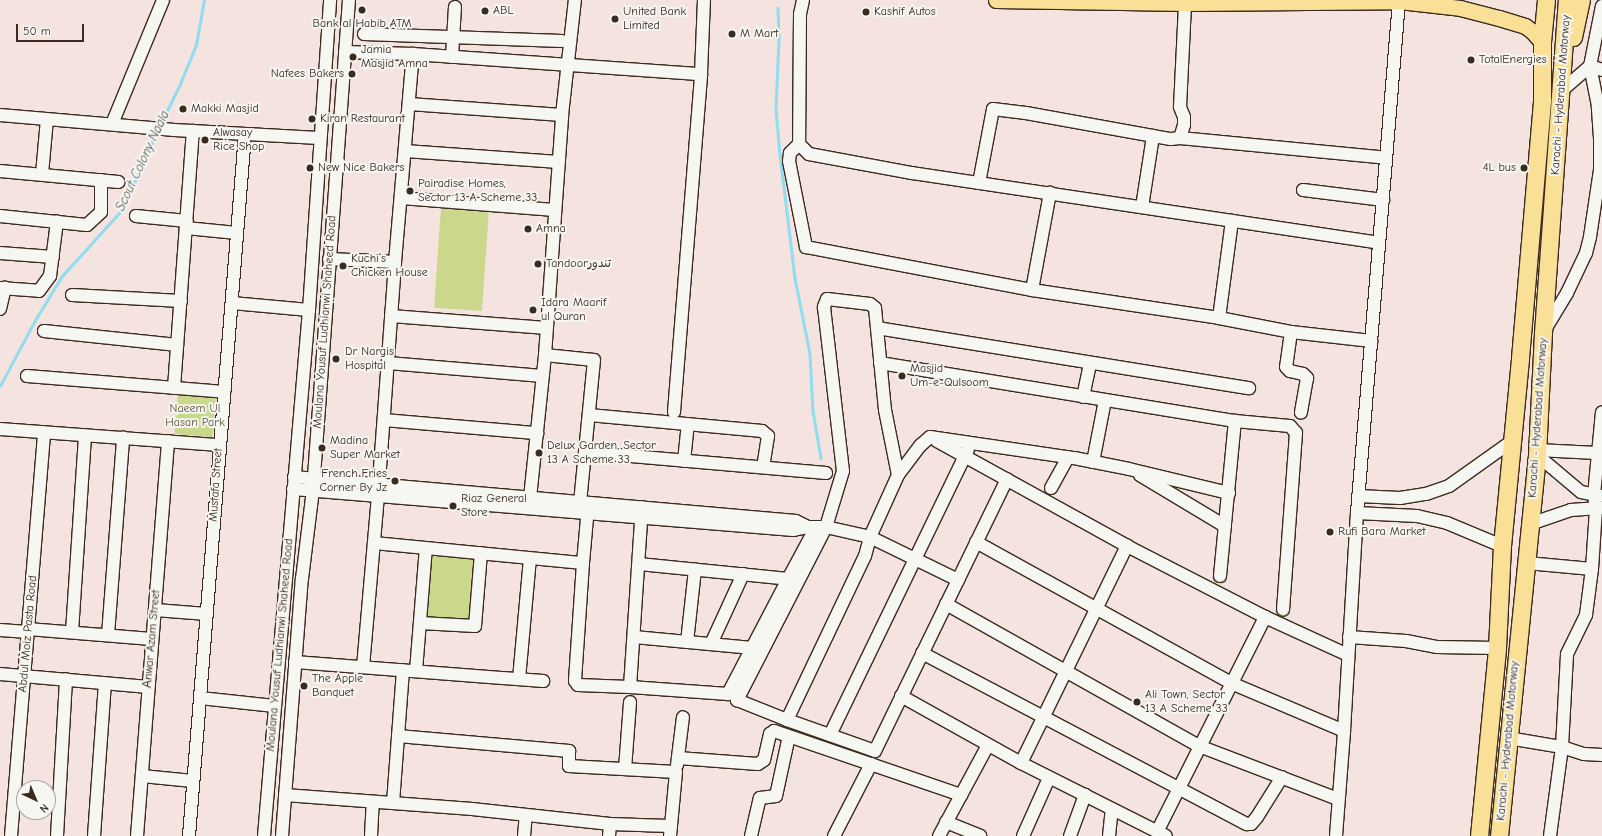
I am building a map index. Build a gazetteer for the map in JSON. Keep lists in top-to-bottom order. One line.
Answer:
{"streets":{"highway":["Karachi - Hyderabad Motorway"],"street":["Moulana Yousuf Ludhianwi Shaheed Road","Mustafa Street","Abdul Moiz Pasta Road","Аnwar Azam Street"]},"water":["Scout Colony Naala"],"parks":["Naeem Ul Hasan Park"],"places":["Bank al Habib ATM","ABL","Kashif Autos","United Bank Limited","M Mart","Jamia Masjid Amna","TotalEnergies","Nafees Bakers","Makki Masjid","Kiran Restaurant","Alwasay Rice Shop","New Nice Bakers","4L bus","Pairadise Homes, Sector 13 A Scheme 33","Amna","Tandoorتندور","Kuchi’s Chicken House","Idara Maarif ul Quran","Dr Nargis Hospital","Masjid Um-e-Qulsoom","Madina Super Market","Delux Garden, Sector 13 A Scheme 33","French Fries Corner By Jz","Riaz General Store","Rufi Bara Market","The Apple Banquet","Ali Town, Sector 13 A Scheme 33"],"scale_bar":"50 m","north":"bottom right"}
